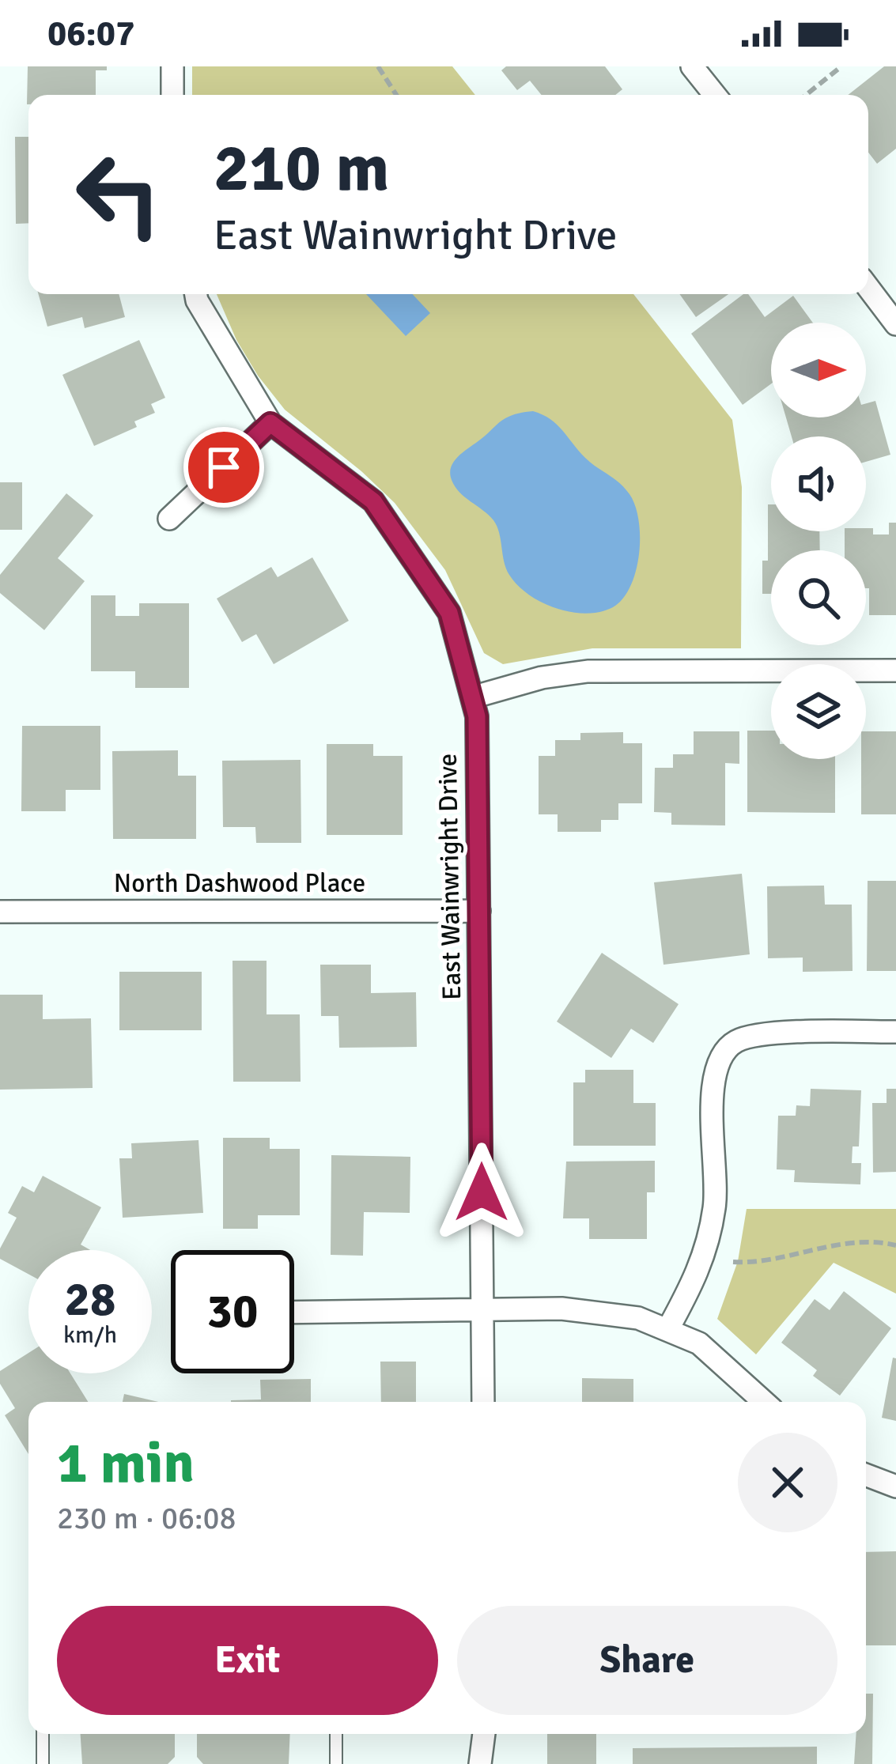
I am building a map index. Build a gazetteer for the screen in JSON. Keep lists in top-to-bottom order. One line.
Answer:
{"streets":{"street":["East Wainwright Drive","North Dashwood Place"]},"crossings":[["East Wainwright Drive","North Dashwood Place"]],"north":"right","page":{"status":"06:07","turn":["210 m","East Wainwright Drive"],"speed":"28 km/h","limit":"30","heading":["1 min","230 m · 06:08"],"buttons":["Exit","Share"]}}
